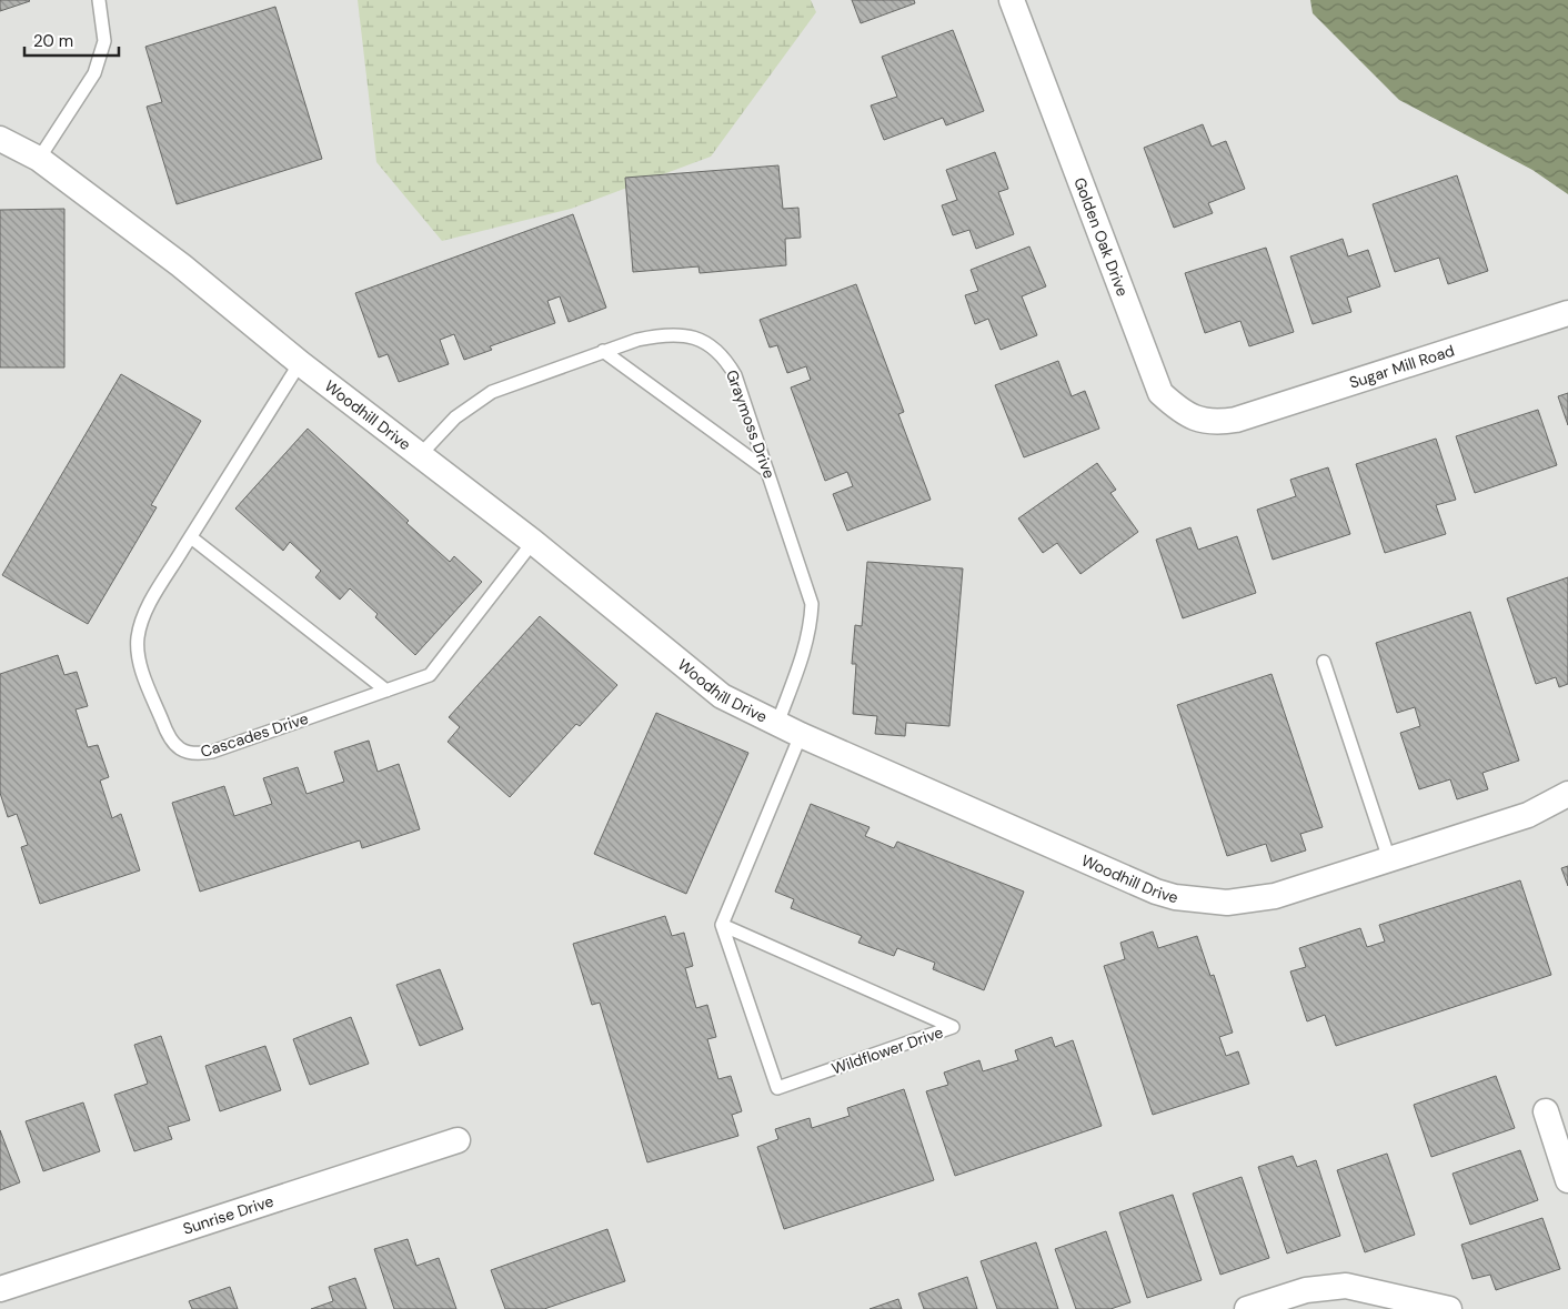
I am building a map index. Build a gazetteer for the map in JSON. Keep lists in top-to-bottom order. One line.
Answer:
{"streets":{"street":["Golden Oak Drive","Sugar Mill Road","Woodhill Drive","Sunrise Drive"],"lane":["Graymoss Drive","Cascades Drive","Wildflower Drive"]},"crossings":[["Golden Oak Drive","Sugar Mill Road"],["Woodhill Drive","Graymoss Drive"],["Woodhill Drive","Cascades Drive"]],"scale_bar":"20 m"}
